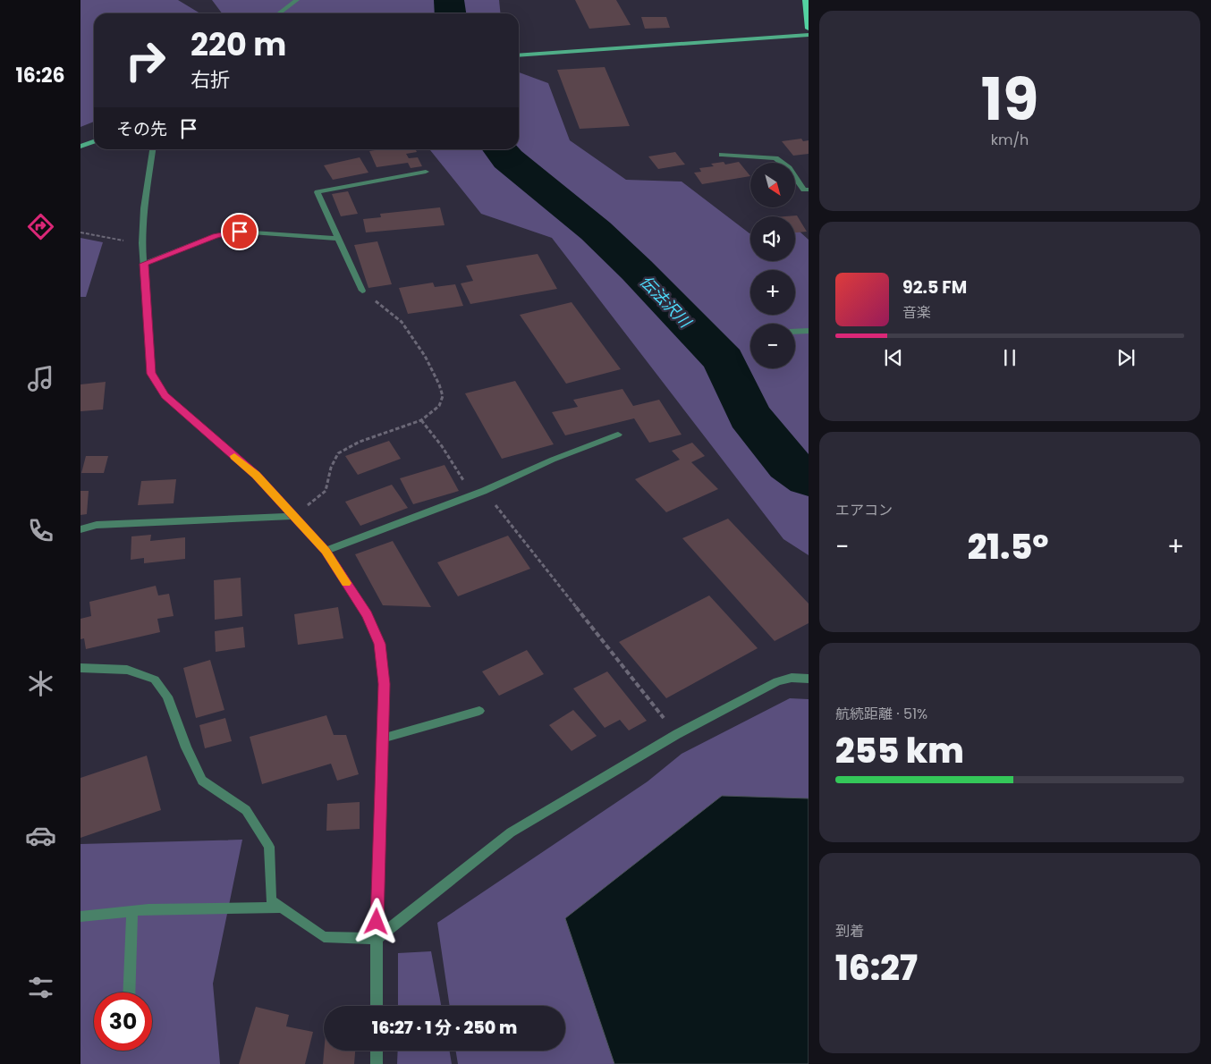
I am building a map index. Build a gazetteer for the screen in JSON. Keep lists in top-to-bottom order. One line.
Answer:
{"water":["伝法沢川"],"north":"bottom right","page":{"tabs":"16:26","tile":[["19","km/h"],"エアコン",["航続距離 · 51%","255 km"],["到着","16:27"]],"turn":["220 m","右折"],"then":"その先","map_buttons":["+","−"],"song":["92.5 FM","音楽"],"heat":["−","21.5°","+"],"limit":"30","trip":"16:27 · 1 分 · 250 m"}}
